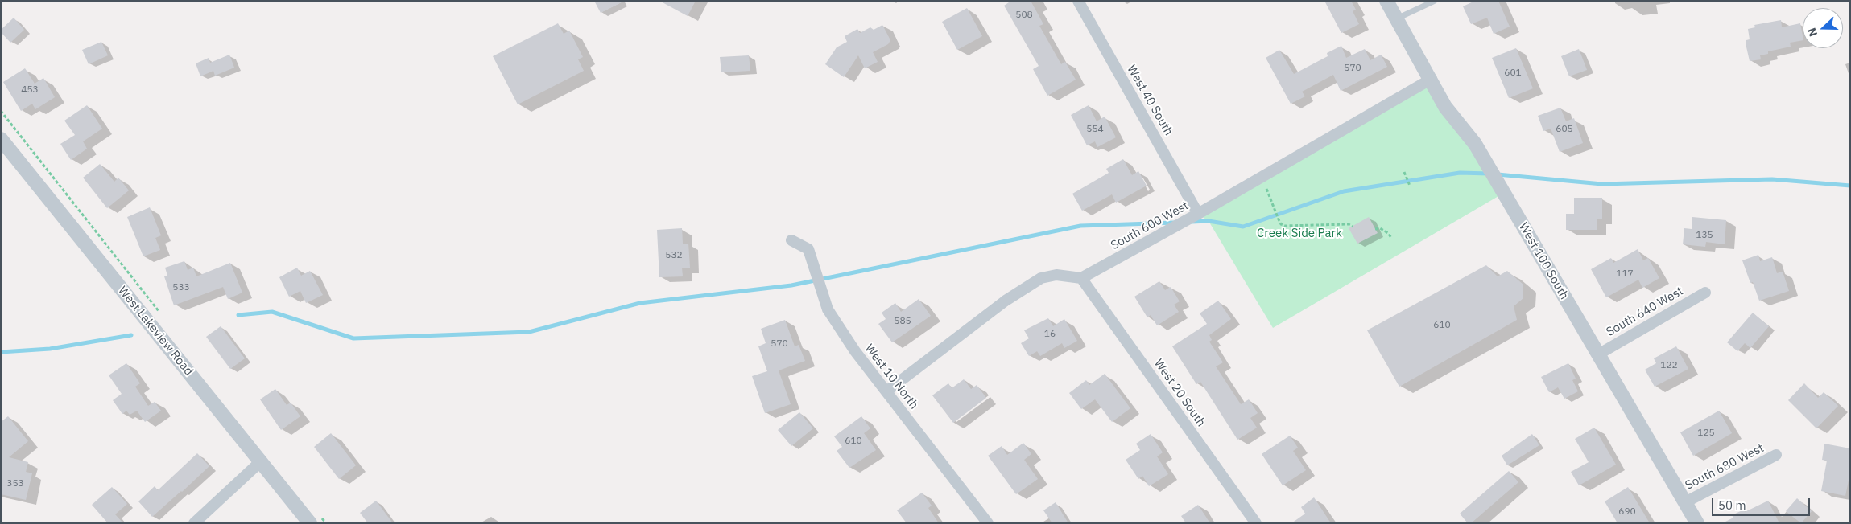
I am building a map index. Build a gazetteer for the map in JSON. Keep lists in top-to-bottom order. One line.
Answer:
{"streets":{"street":["West 40 South","South 600 West","West 100 South","South 640 West","West Lakeview Road","West 10 North","West 20 South","South 680 West"]},"crossings":[["West 40 South","South 600 West"],["South 600 West","West 100 South"],["South 600 West","West 20 South"],["West 100 South","South 640 West"],["West 100 South","South 680 West"]],"parks":["Creek Side Park"],"house_numbers":["508","570","601","453","554","605","135","532","117","533","585","610","16","570","122","125","610","353","690"],"scale_bar":"50 m","north":"left"}
